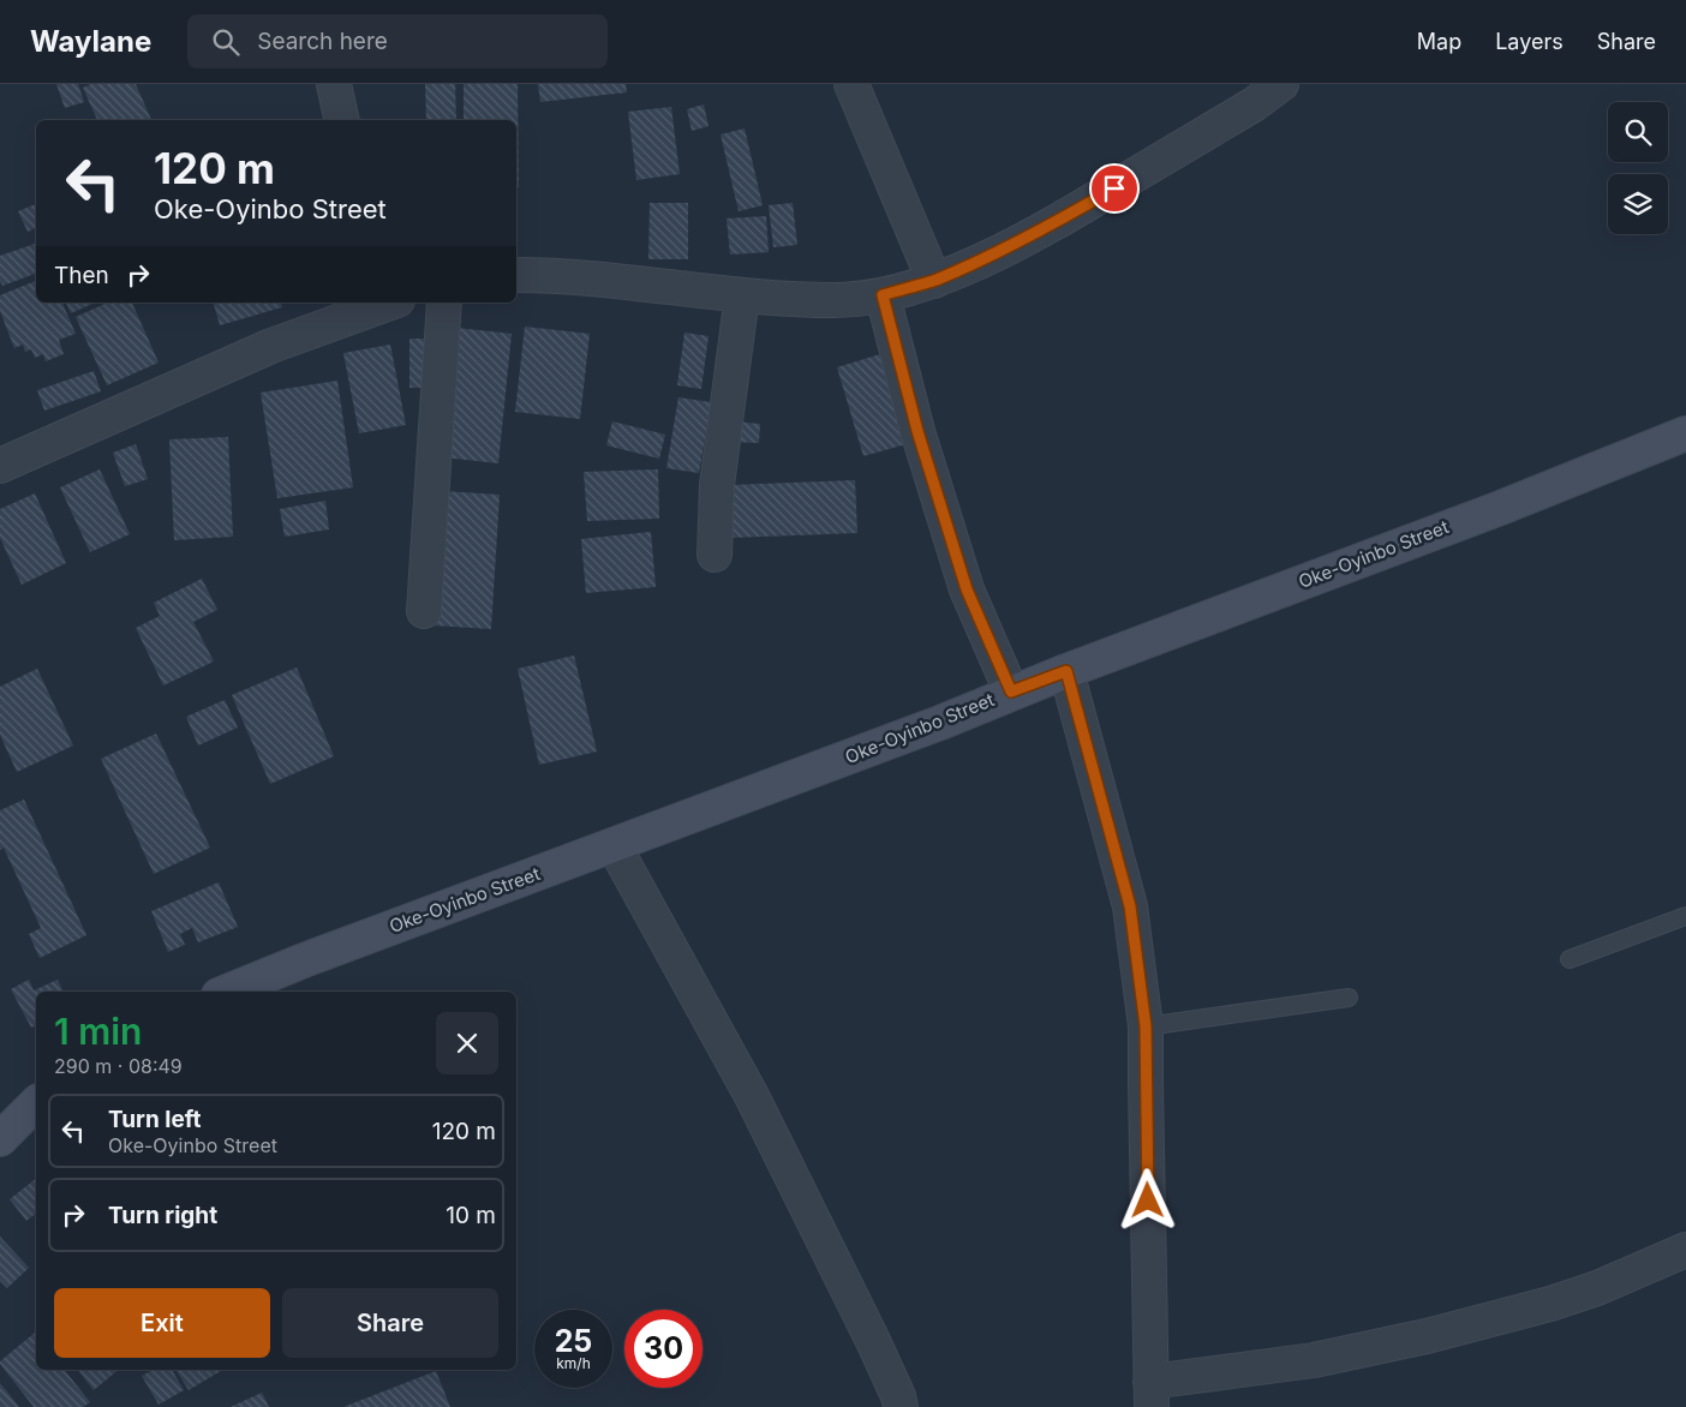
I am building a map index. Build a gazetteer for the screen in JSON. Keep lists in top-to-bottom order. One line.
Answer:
{"streets":{"main road":["Oke-Oyinbo Street"]},"page":{"header":"Waylane","search":"Search here","nav":["Map","Layers","Share"],"turn":["120 m","Oke-Oyinbo Street"],"then":"Then","heading":["1 min","290 m · 08:49"],"list":[{"name":"Turn left","note":"Oke-Oyinbo Street","value":"120 m"},{"name":"Turn right","value":"10 m"}],"buttons":["Exit","Share"],"speed":"25 km/h","limit":"30"}}
